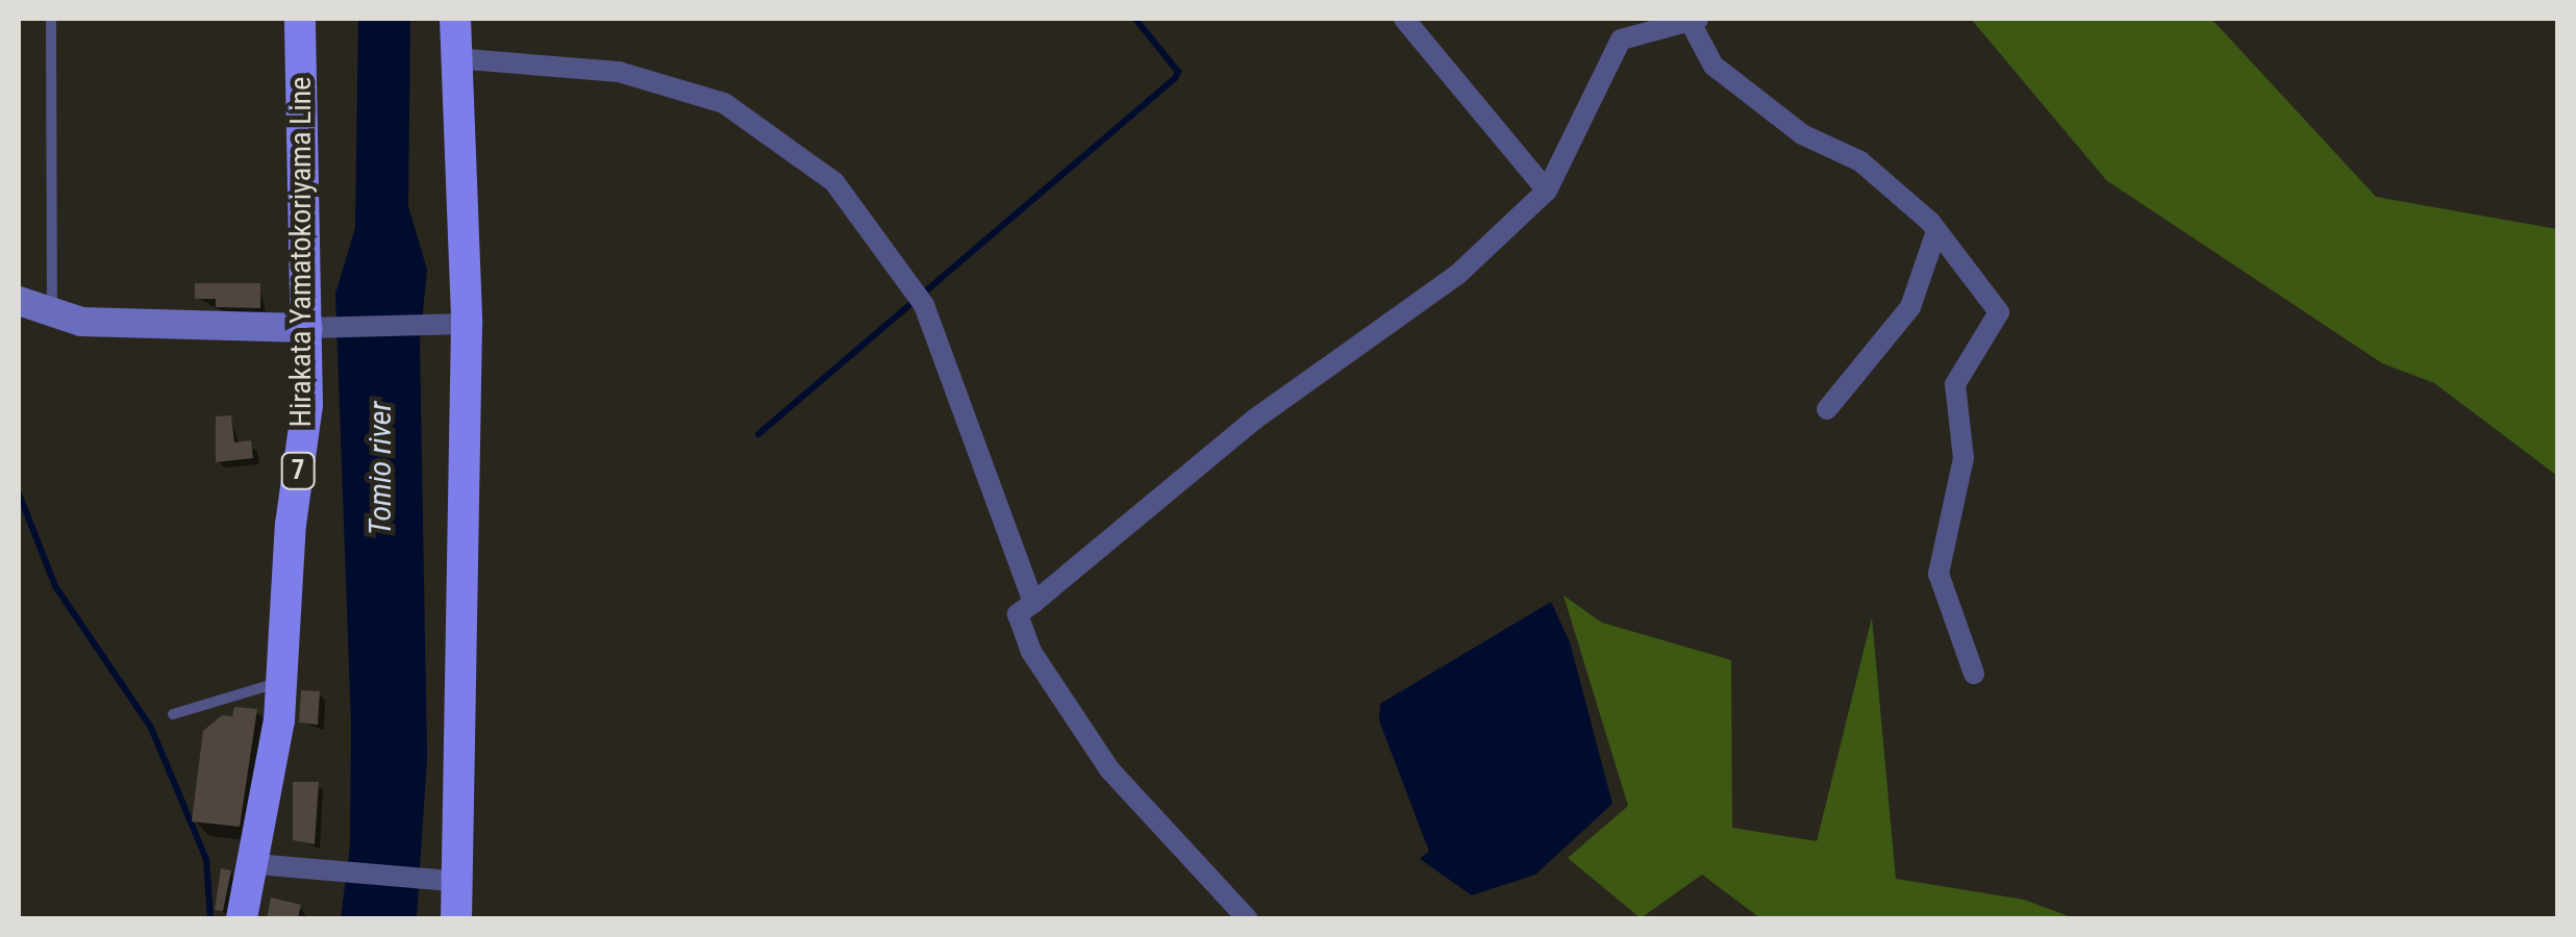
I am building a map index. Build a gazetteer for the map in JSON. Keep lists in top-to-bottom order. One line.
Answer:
{"streets":{"main road":["Hirakata Yamatokoriyama Line","7"]},"water":["Tomio river"]}
